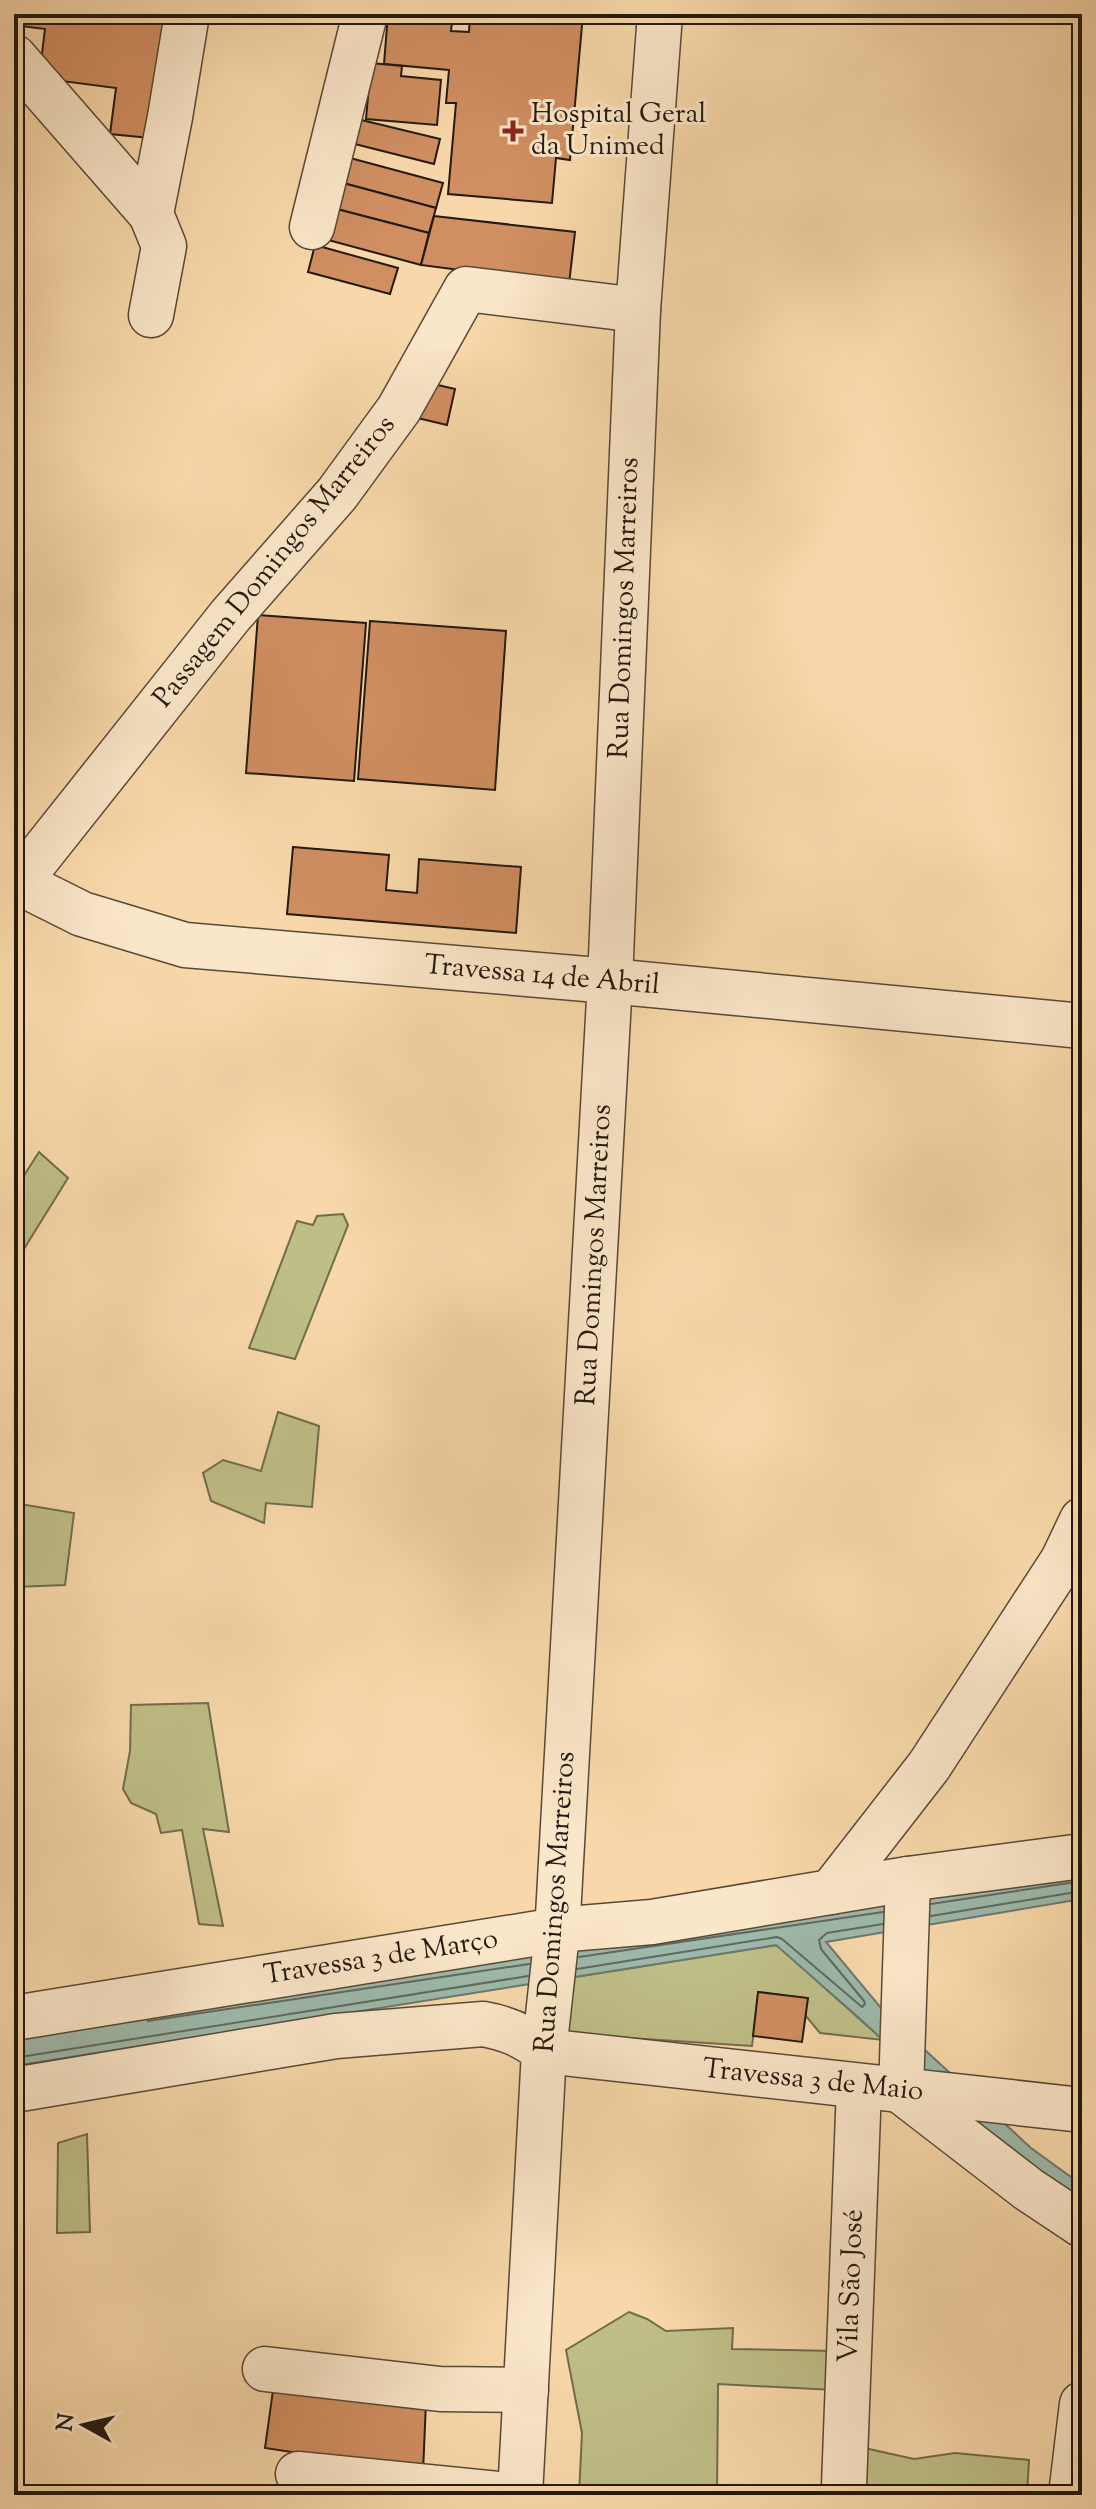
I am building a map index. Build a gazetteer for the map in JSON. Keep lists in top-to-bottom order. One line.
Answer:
{"streets":{"street":["Passagem Domingos Marreiros","Rua Domingos Marreiros","Travessa 14 de Abril","Travessa 3 de Março","Travessa 3 de Maio","Vila São José"]},"crossings":[["Passagem Domingos Marreiros","Rua Domingos Marreiros"],["Passagem Domingos Marreiros","Travessa 14 de Abril"],["Rua Domingos Marreiros","Travessa 14 de Abril"],["Rua Domingos Marreiros","Travessa 3 de Março"],["Rua Domingos Marreiros","Travessa 3 de Maio"],["Travessa 3 de Março","Vila São José"],["Travessa 3 de Maio","Vila São José"]],"places":{"health":["Hospital Geral da Unimed"]},"north":"left"}
